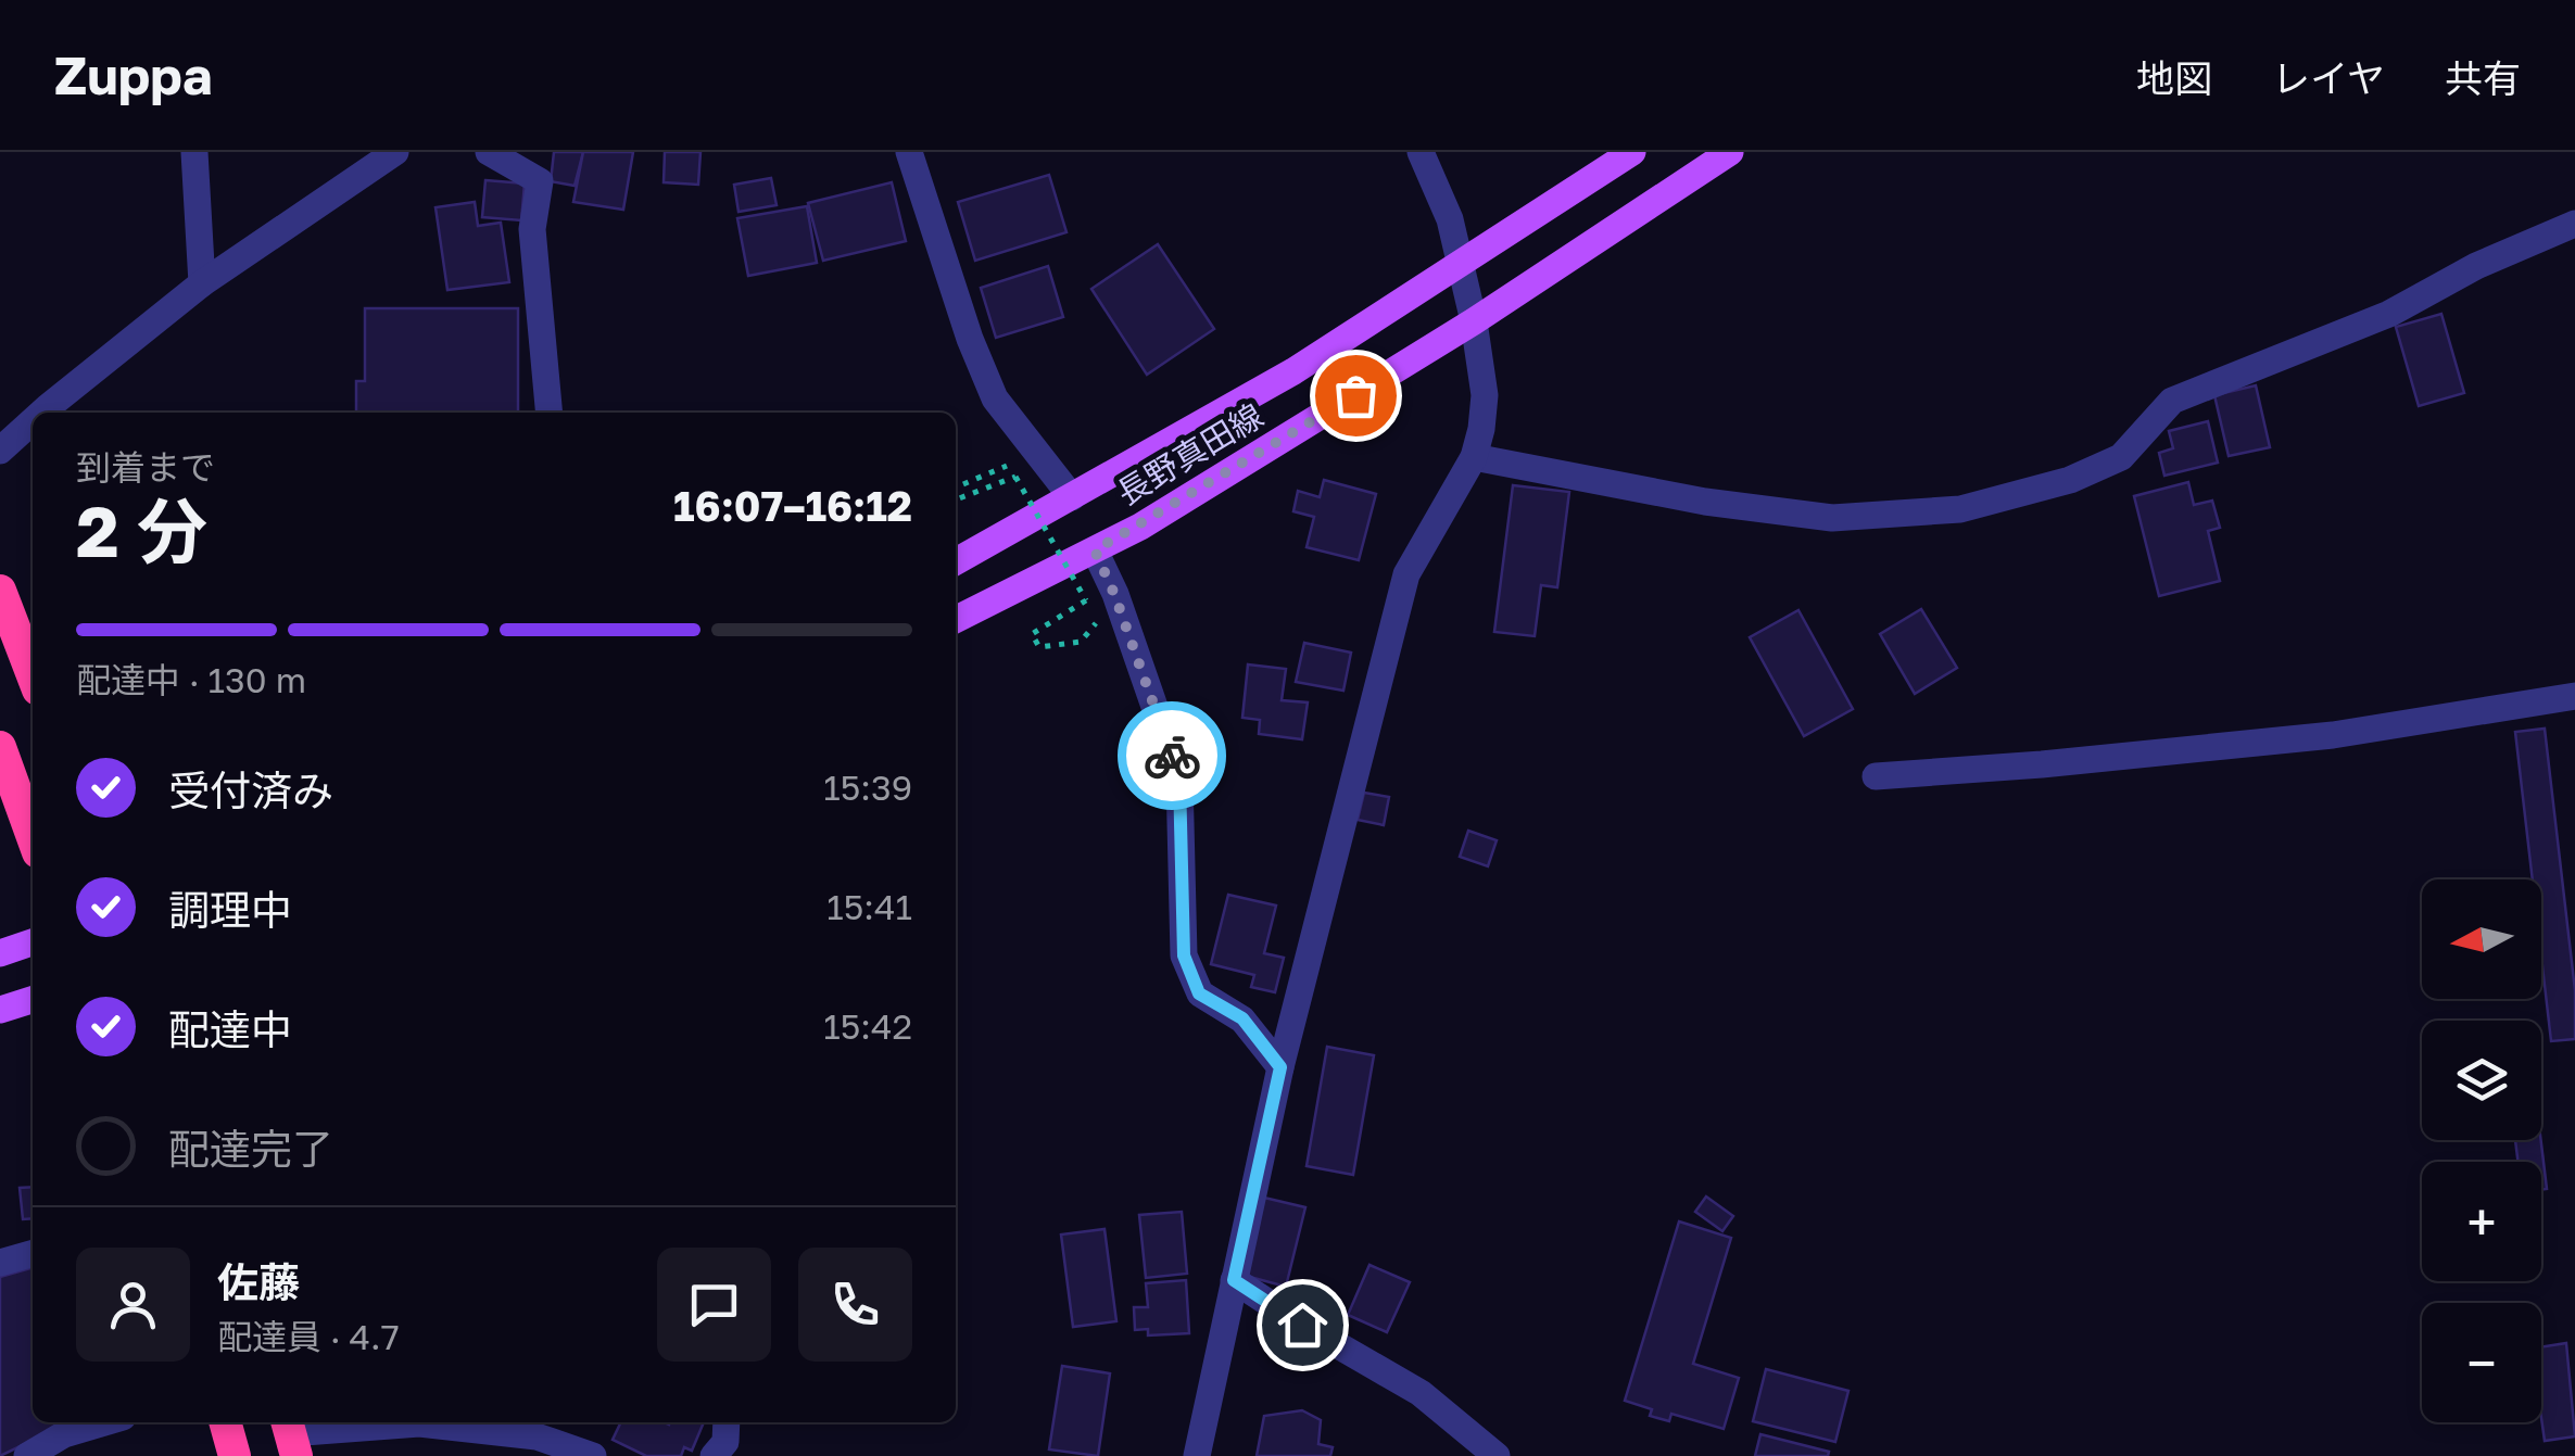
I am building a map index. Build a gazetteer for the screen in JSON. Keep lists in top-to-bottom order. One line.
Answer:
{"streets":{"main road":["長野真田線"]},"north":"left","page":{"header":"Zuppa","nav":["地図","レイヤ","共有"],"heading":["2 分","到着まで","16:07–16:12"],"panel":["佐藤","配達員 · 4.7"],"bar":"配達中 · 130 m","list":[["受付済み","15:39"],["調理中","15:41"],["配達中","15:42"],"配達完了"],"map_buttons":["+","−"]}}
